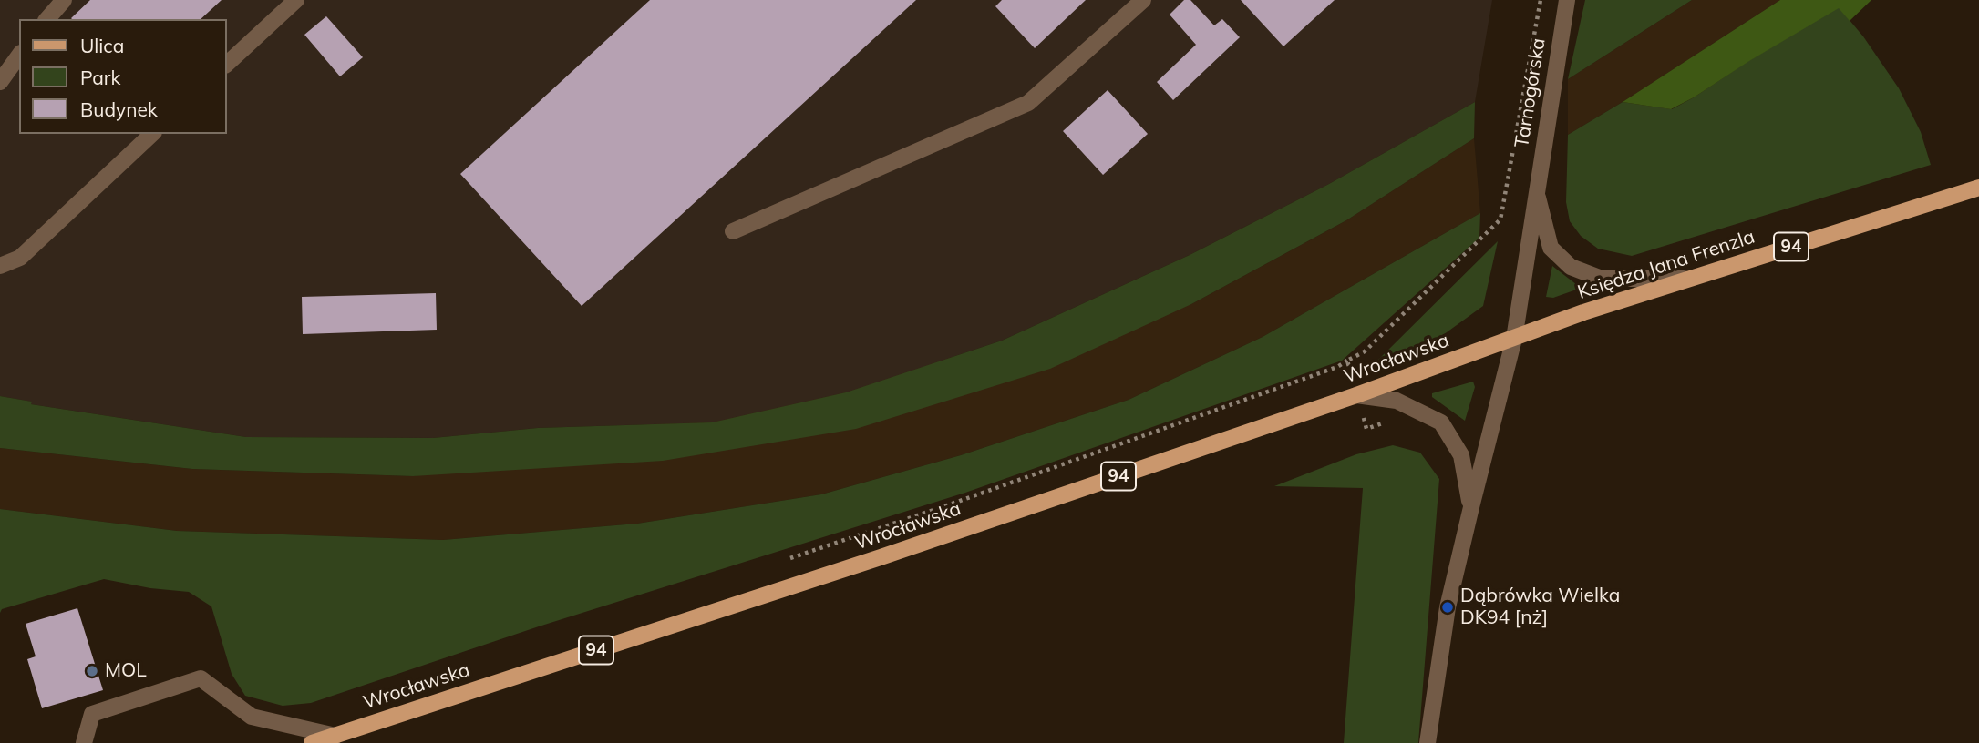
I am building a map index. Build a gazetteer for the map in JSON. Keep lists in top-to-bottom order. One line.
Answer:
{"streets":{"main road":["94","Księdza Jana Frenzla","Wrocławska"],"street":["Tarnogórska"]},"crossings":[["Tarnogórska","Księdza Jana Frenzla"],["Tarnogórska","Wrocławska"],["Księdza Jana Frenzla","Wrocławska"]],"places":["Dąbrówka Wielka DK94 [nż]","MOL"],"legend":["Ulica","Park","Budynek"]}
